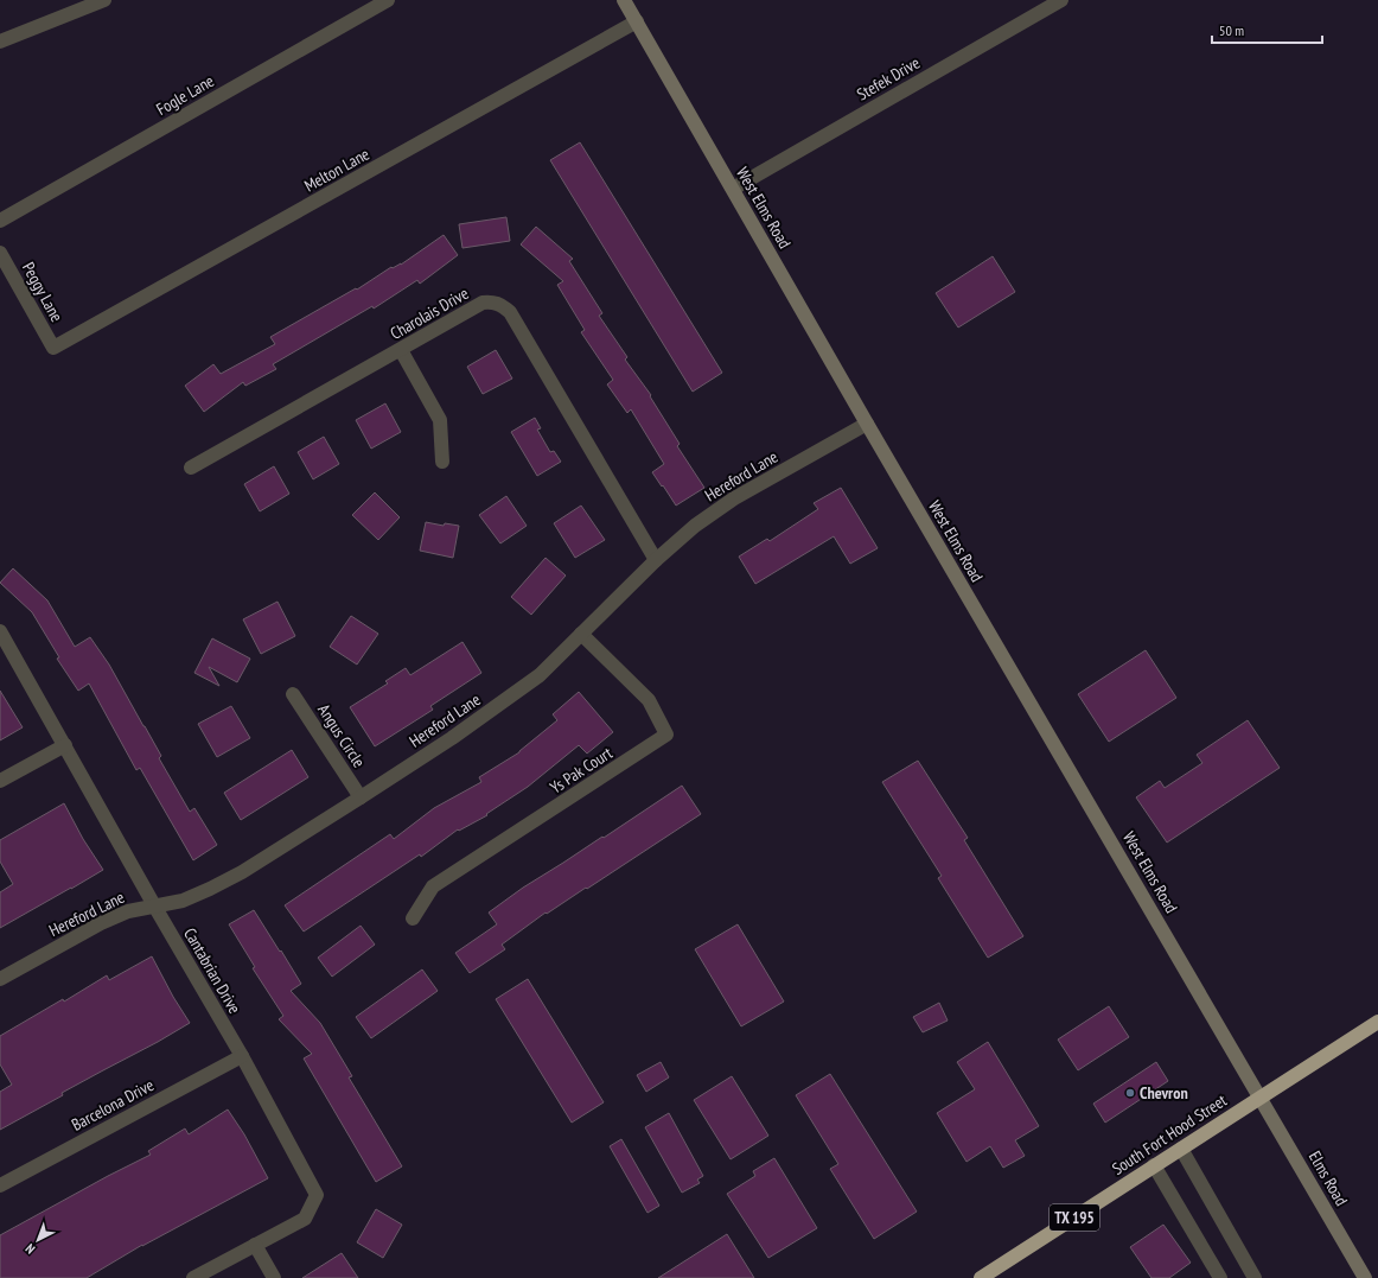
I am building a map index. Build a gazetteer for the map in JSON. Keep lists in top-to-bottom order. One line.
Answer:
{"streets":{"highway":["South Fort Hood Street","TX 195"],"main road":["West Elms Road","Elms Road"],"street":["Stefek Drive","Fogle Lane","Melton Lane","Peggy Lane","Charolais Drive","Hereford Lane","Angus Circle","Ys Pak Court","Cantabrian Drive","Barcelona Drive"]},"crossings":[["Stefek Drive","West Elms Road"],["Melton Lane","West Elms Road"],["Melton Lane","Peggy Lane"],["West Elms Road","Hereford Lane"],["West Elms Road","South Fort Hood Street"],["West Elms Road","Elms Road"],["Charolais Drive","Hereford Lane"],["Hereford Lane","Angus Circle"],["Hereford Lane","Ys Pak Court"],["Hereford Lane","Cantabrian Drive"],["Cantabrian Drive","Barcelona Drive"],["South Fort Hood Street","Elms Road"]],"places":["Chevron"],"scale_bar":"50 m","north":"bottom left"}
